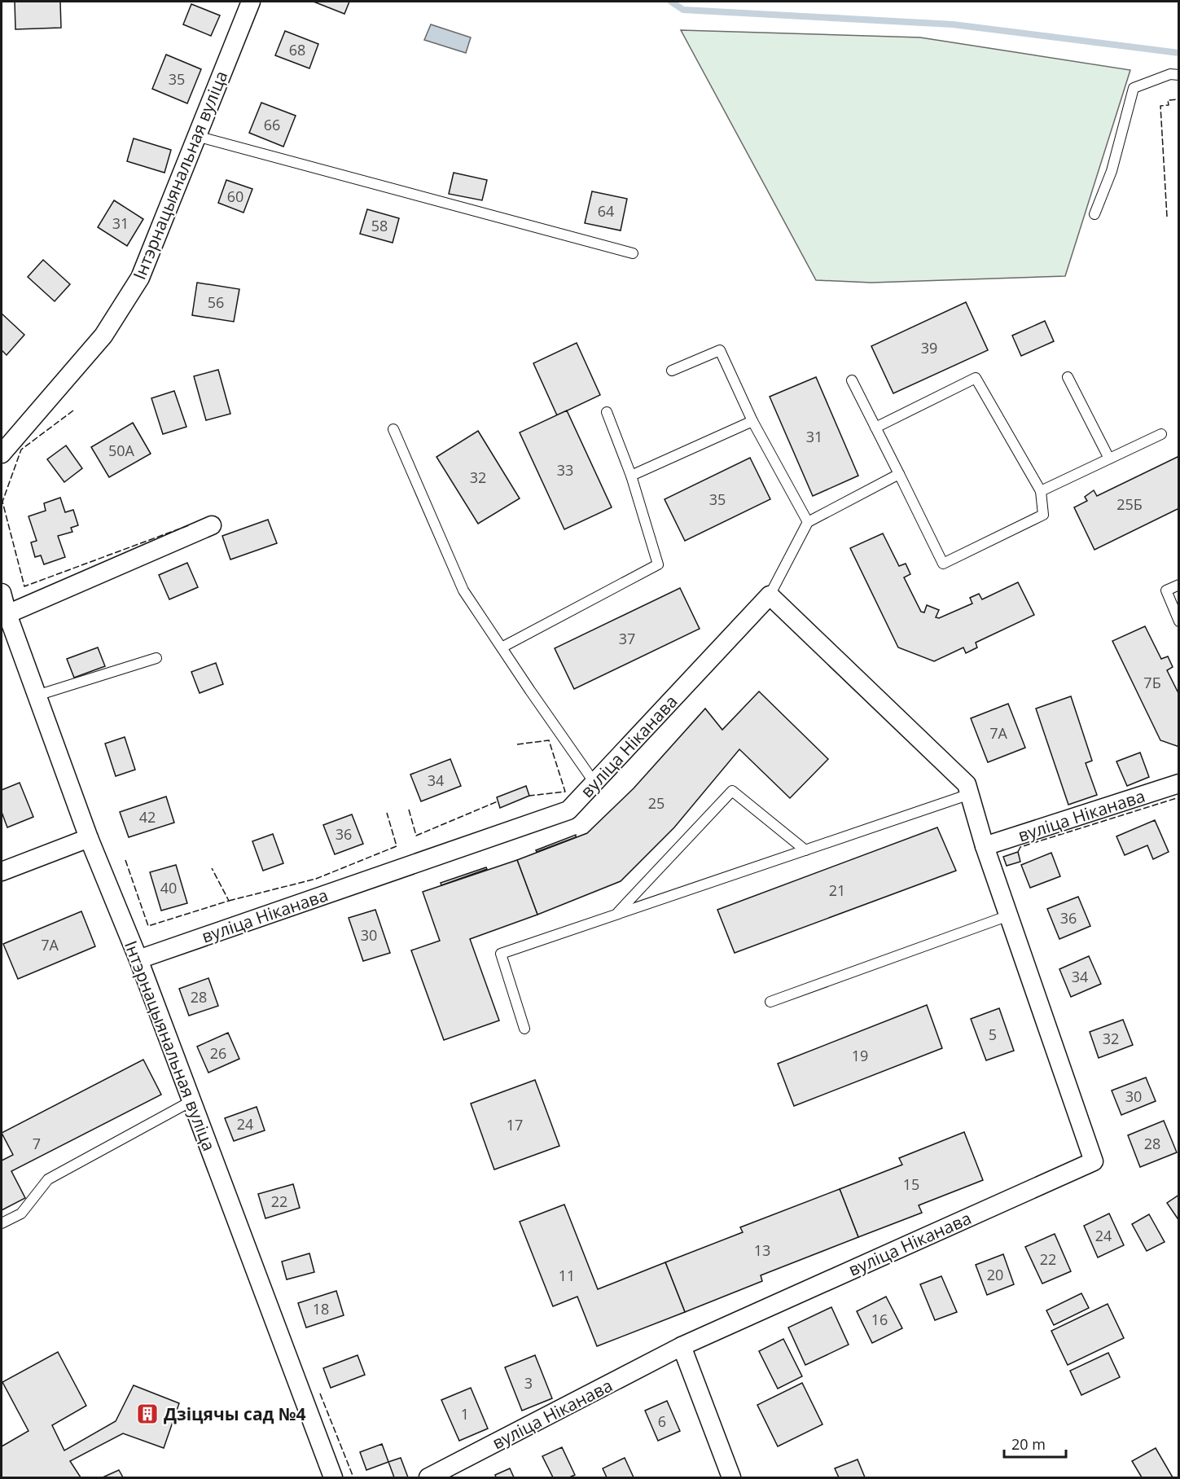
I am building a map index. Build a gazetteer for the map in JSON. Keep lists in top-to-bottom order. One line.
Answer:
{"streets":{"street":["Інтэрнацыянальная вуліца","вуліца Ніканава"]},"crossings":[["Інтэрнацыянальная вуліца","вуліца Ніканава"]],"places":{"building":["Дзіцячы сад №4"]},"house_numbers":["68","35","66","60","64","31","58","56","39","31","50А","33","32","35","25Б","37","7Б","7А","34","25","42","36","40","21","36","30","7А","34","28","5","32","26","19","30","24","17","7","28","15","22","24","13","22","20","11","18","16","3","1","6"],"scale_bar":"20 m"}
